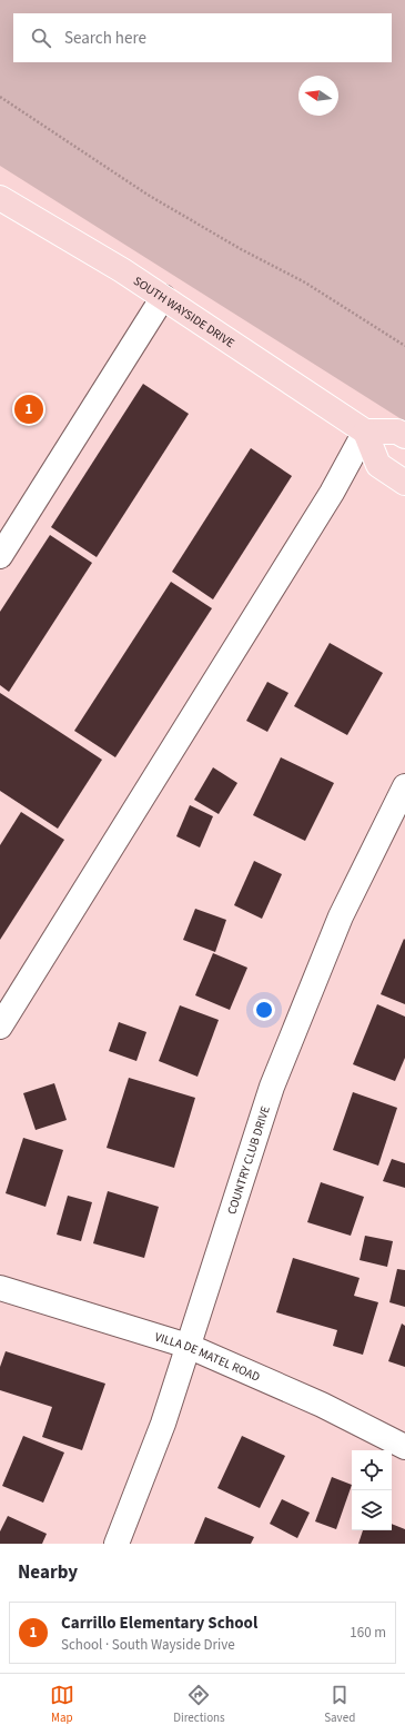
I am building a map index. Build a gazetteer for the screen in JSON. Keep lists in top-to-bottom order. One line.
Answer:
{"streets":{"main road":["SOUTH WAYSIDE DRIVE"],"street":["COUNTRY CLUB DRIVE","VILLA DE MATEL ROAD"]},"crossings":[["COUNTRY CLUB DRIVE","VILLA DE MATEL ROAD"]],"north":"left","page":{"search":"Search here","pins":"1","heading":"Nearby","list":[{"mark":"1","name":"Carrillo Elementary School","note":"School · South Wayside Drive","value":"160 m"}],"nav":["Map","Directions","Saved"]}}
